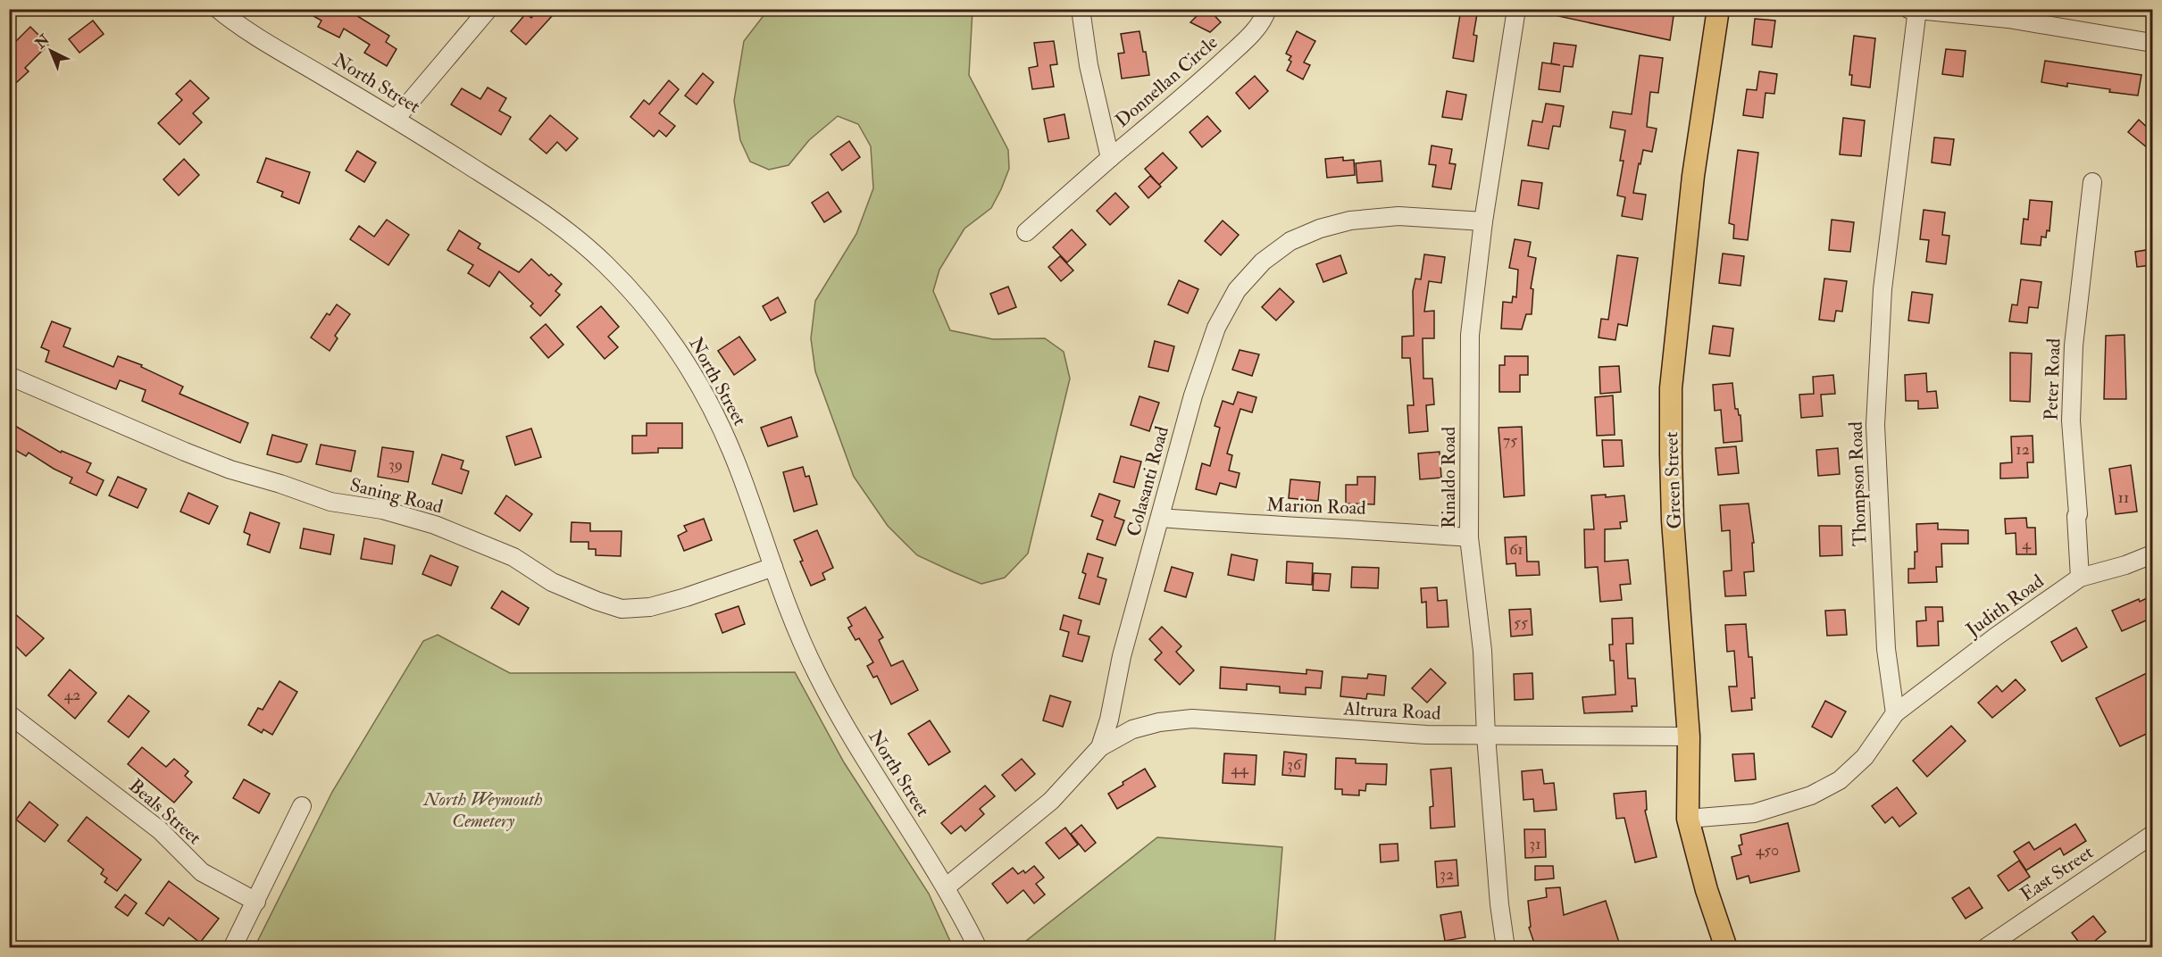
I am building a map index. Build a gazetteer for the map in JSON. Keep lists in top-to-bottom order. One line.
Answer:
{"streets":{"main road":["Green Street"],"street":["Donnellan Circle","North Street","Peter Road","Rinaldo Road","Colasanti Road","Thompson Road","Saning Road","Marion Road","Judith Road","Altrura Road","Beals Street","East Street"]},"crossings":[["North Street","Colasanti Road"],["North Street","Saning Road"],["Peter Road","Judith Road"],["Rinaldo Road","Colasanti Road"],["Rinaldo Road","Marion Road"],["Rinaldo Road","Altrura Road"],["Green Street","Altrura Road"],["Colasanti Road","Marion Road"],["Colasanti Road","Altrura Road"],["Thompson Road","Judith Road"]],"parks":["North Weymouth Cemetery"],"house_numbers":["75","12","39","11","4","61","55","42","36","44","31","450","32"],"north":"top left"}
